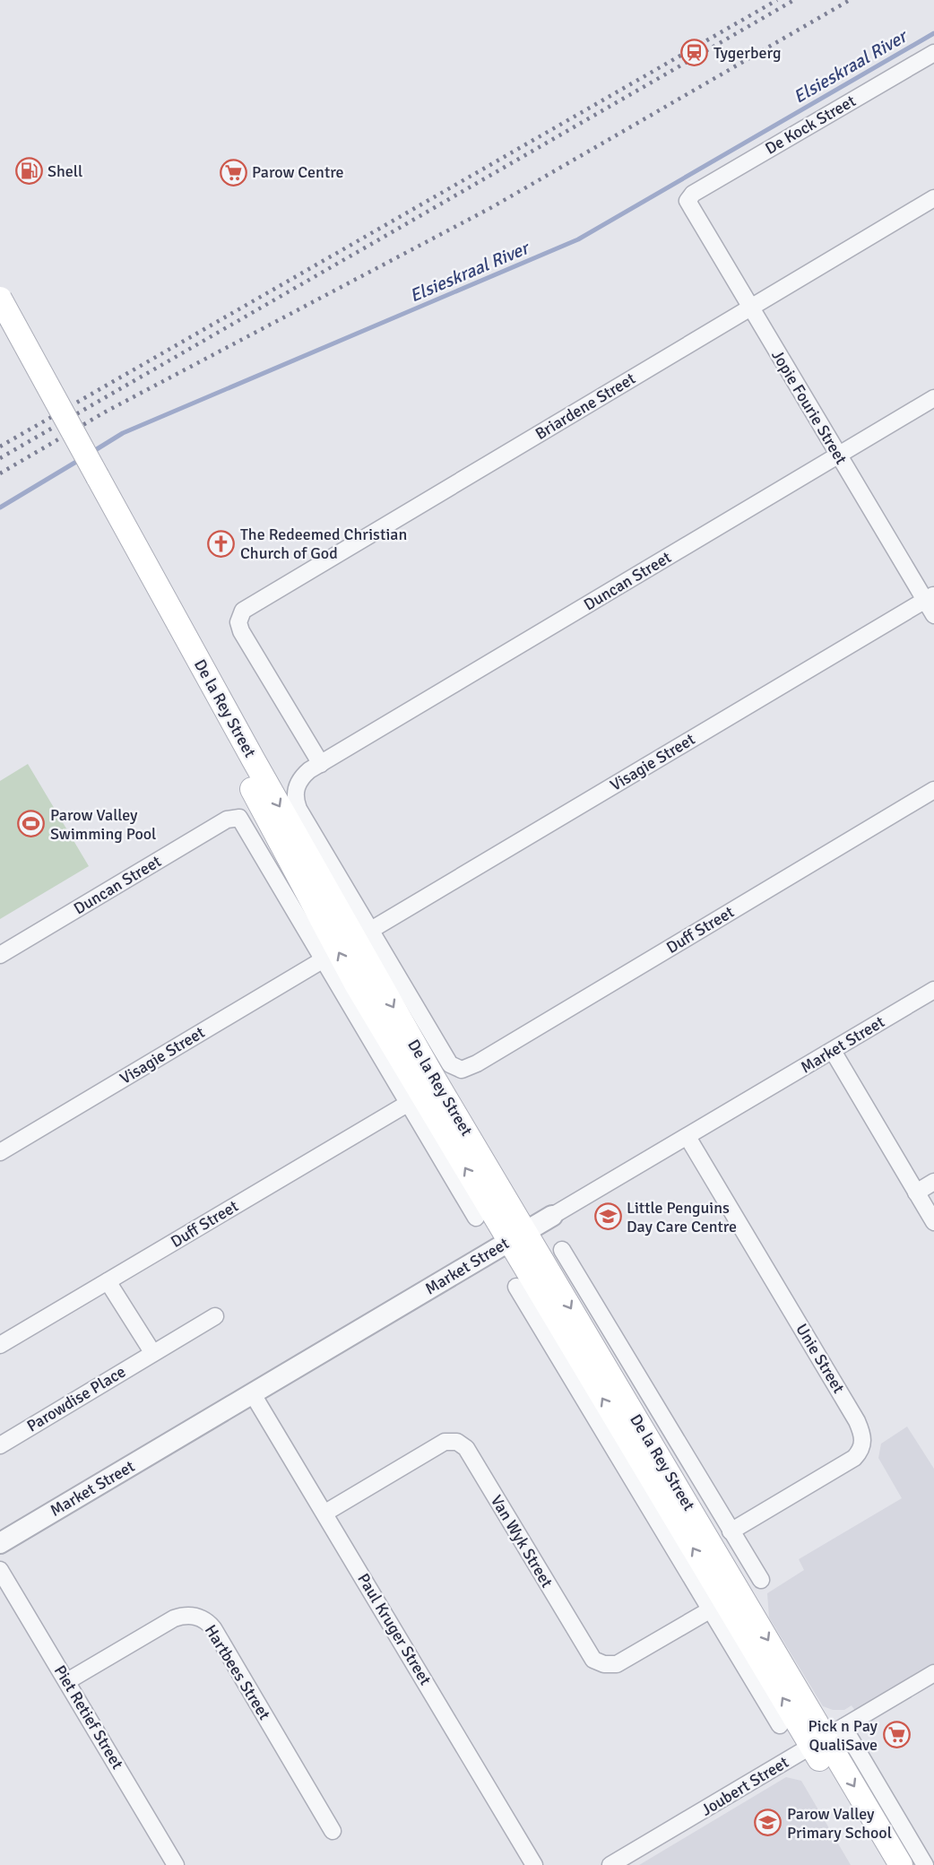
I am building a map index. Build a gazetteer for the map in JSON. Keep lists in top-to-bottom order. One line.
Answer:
{"streets":{"main road":["De la Rey Street"],"street":["De Kock Street","Briardene Street","Jopie Fourie Street","Duncan Street","Visagie Street","Duff Street","Market Street","Unie Street","Parowdise Place","Van Wyk Street","Paul Kruger Street","Hartbees Street","Piet Retief Street","Joubert Street"]},"crossings":[["De Kock Street","Jopie Fourie Street"],["Briardene Street","Jopie Fourie Street"],["Briardene Street","Duncan Street"],["Briardene Street","De la Rey Street"],["Jopie Fourie Street","Duncan Street"],["Jopie Fourie Street","Visagie Street"],["Duncan Street","De la Rey Street"],["Duncan Street","Visagie Street"],["De la Rey Street","Visagie Street"],["De la Rey Street","Duff Street"],["De la Rey Street","Market Street"],["De la Rey Street","Unie Street"],["De la Rey Street","Joubert Street"],["Market Street","Unie Street"],["Market Street","Paul Kruger Street"],["Van Wyk Street","Paul Kruger Street"],["Hartbees Street","Piet Retief Street"]],"water":["Elsieskraal River"],"places":{"station":["Tygerberg"],"fuel station":["Shell"],"supermarket":["Parow Centre","Pick n Pay QualiSave"],"church":["The Redeemed Christian Church of God"],"sports":["Parow Valley Swimming Pool"],"school or university":["Little Penguins Day Care Centre","Parow Valley Primary School"]}}
